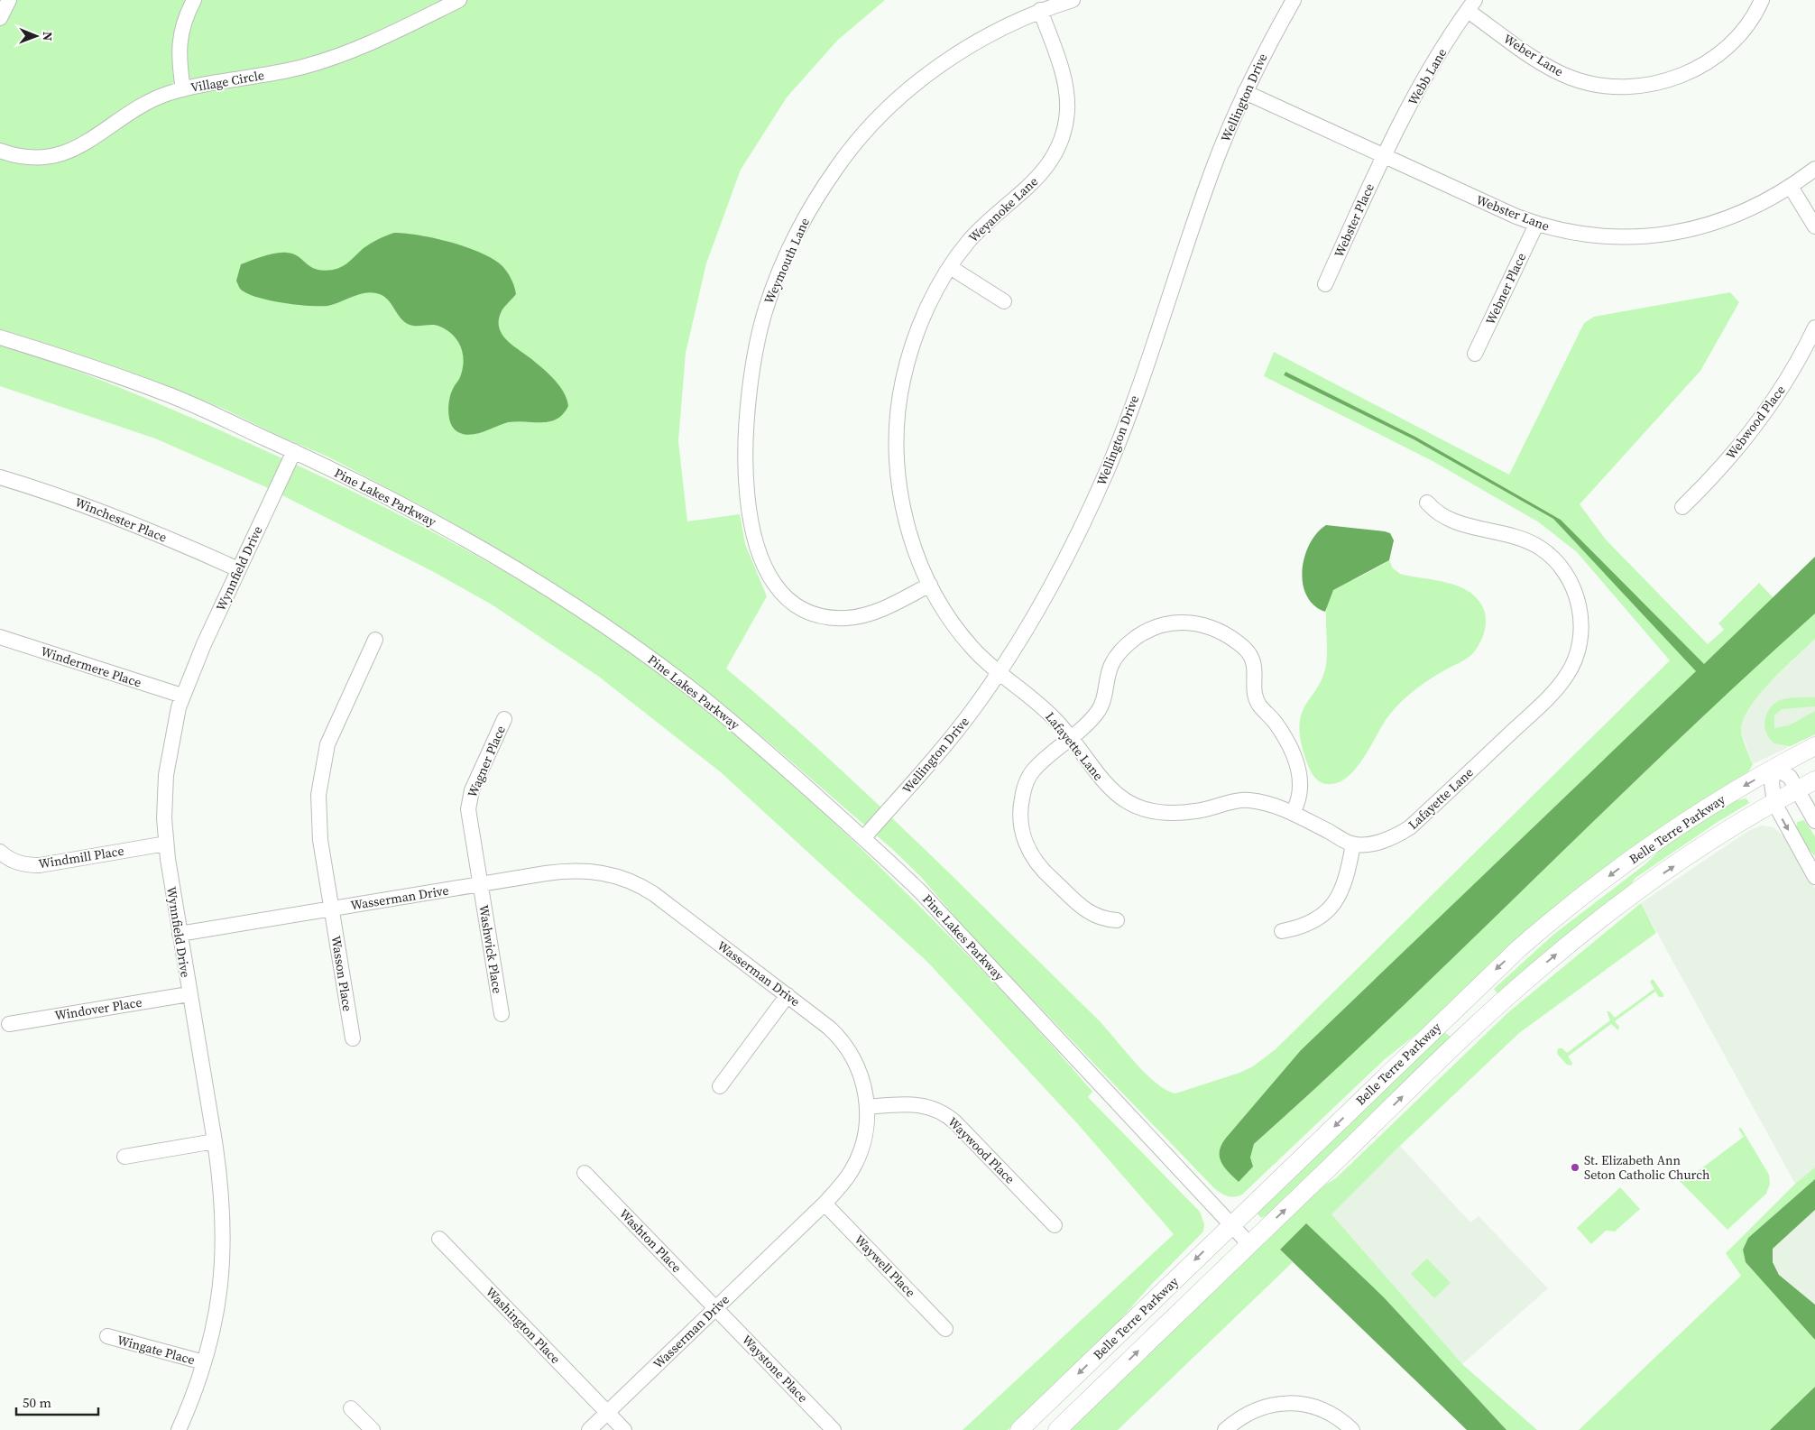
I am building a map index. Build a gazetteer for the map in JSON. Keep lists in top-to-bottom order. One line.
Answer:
{"streets":{"main road":["Belle Terre Parkway"],"street":["Weber Lane","Webb Lane","Village Circle","Wellington Drive","Weyanoke Lane","Webster Lane","Webster Place","Weymouth Lane","Webner Place","Webwood Place","Pine Lakes Parkway","Winchester Place","Wynnfield Drive","Windermere Place","Lafayette Lane","Wagner Place","Windmill Place","Wasserman Drive","Washwick Place","Wasson Place","Windover Place","Waywood Place","Washton Place","Waywell Place","Washington Place","Wingate Place","Waystone Place"]},"crossings":[["Weber Lane","Webb Lane"],["Webb Lane","Webster Lane"],["Webb Lane","Webster Place"],["Wellington Drive","Weyanoke Lane"],["Wellington Drive","Webster Lane"],["Wellington Drive","Pine Lakes Parkway"],["Wellington Drive","Lafayette Lane"],["Weyanoke Lane","Weymouth Lane"],["Weyanoke Lane","Lafayette Lane"],["Webster Lane","Webster Place"],["Webster Lane","Webner Place"],["Pine Lakes Parkway","Wynnfield Drive"],["Pine Lakes Parkway","Belle Terre Parkway"],["Winchester Place","Wynnfield Drive"],["Wynnfield Drive","Windermere Place"],["Wynnfield Drive","Windmill Place"],["Wynnfield Drive","Wasserman Drive"],["Wynnfield Drive","Windover Place"],["Wynnfield Drive","Wingate Place"],["Wagner Place","Wasserman Drive"],["Wagner Place","Washwick Place"],["Wasserman Drive","Washwick Place"],["Wasserman Drive","Wasson Place"],["Wasserman Drive","Waywood Place"],["Wasserman Drive","Washton Place"],["Wasserman Drive","Waywell Place"],["Wasserman Drive","Washington Place"],["Wasserman Drive","Waystone Place"],["Washton Place","Waystone Place"]],"places":["St. Elizabeth Ann Seton Catholic Church"],"scale_bar":"50 m","north":"right"}
